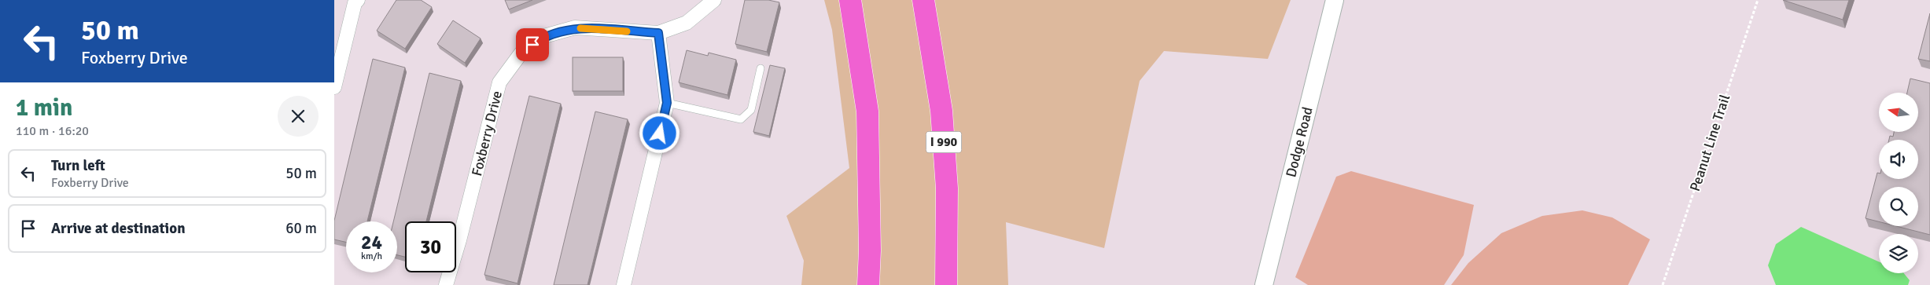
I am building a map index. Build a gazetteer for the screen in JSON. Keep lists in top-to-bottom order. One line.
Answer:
{"streets":{"highway":["I 990"],"street":["Foxberry Drive","Dodge Road"],"path":["Peanut Line Trail"]},"north":"left","page":{"turn":["50 m","Foxberry Drive"],"heading":["1 min","110 m · 16:20"],"list":[{"name":"Turn left","note":"Foxberry Drive","value":"50 m"},{"name":"Arrive at destination","value":"60 m"}],"speed":"24 km/h","limit":"30"}}
